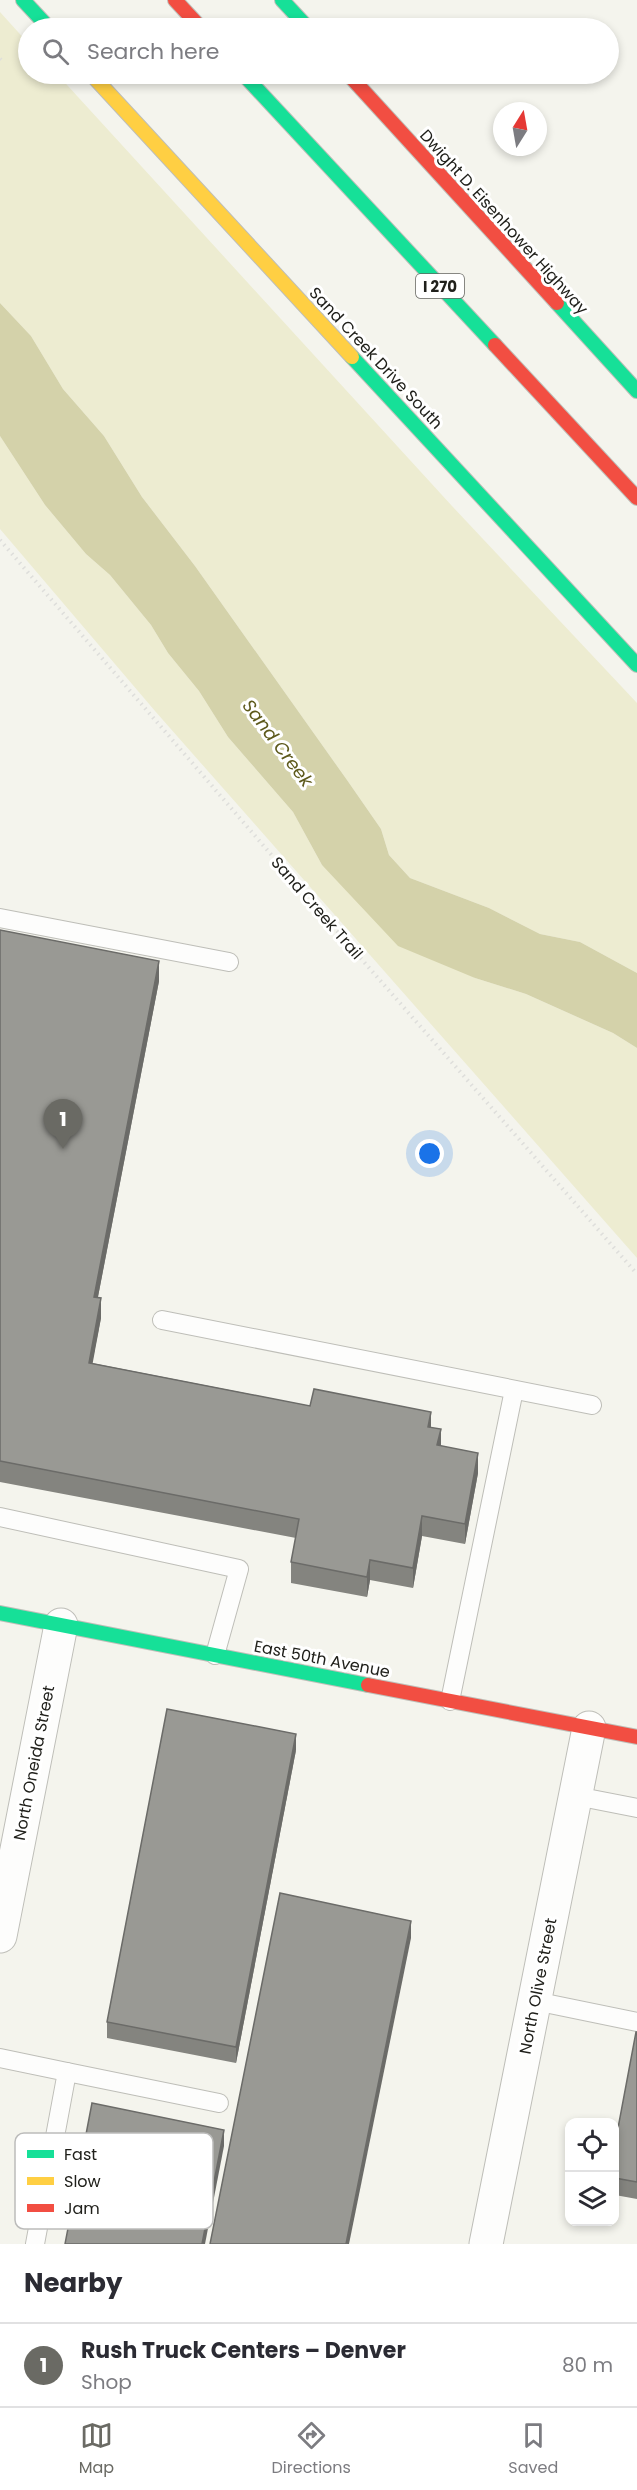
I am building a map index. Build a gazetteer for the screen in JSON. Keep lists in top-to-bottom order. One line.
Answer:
{"streets":{"main road":["Dwight D. Eisenhower Highway","I 270","Sand Creek Drive South","East 50th Avenue"],"street":["North Oneida Street","North Olive Street"],"path":["Sand Creek Trail"]},"crossings":[["East 50th Avenue","North Oneida Street"],["East 50th Avenue","North Olive Street"]],"water":["Sand Creek"],"legend":["Fast","Slow","Jam"],"north":"top","page":{"search":"Search here","pins":"1","heading":"Nearby","list":[{"mark":"1","name":"Rush Truck Centers – Denver","note":"Shop","value":"80 m"}],"nav":["Map","Directions","Saved"]}}
